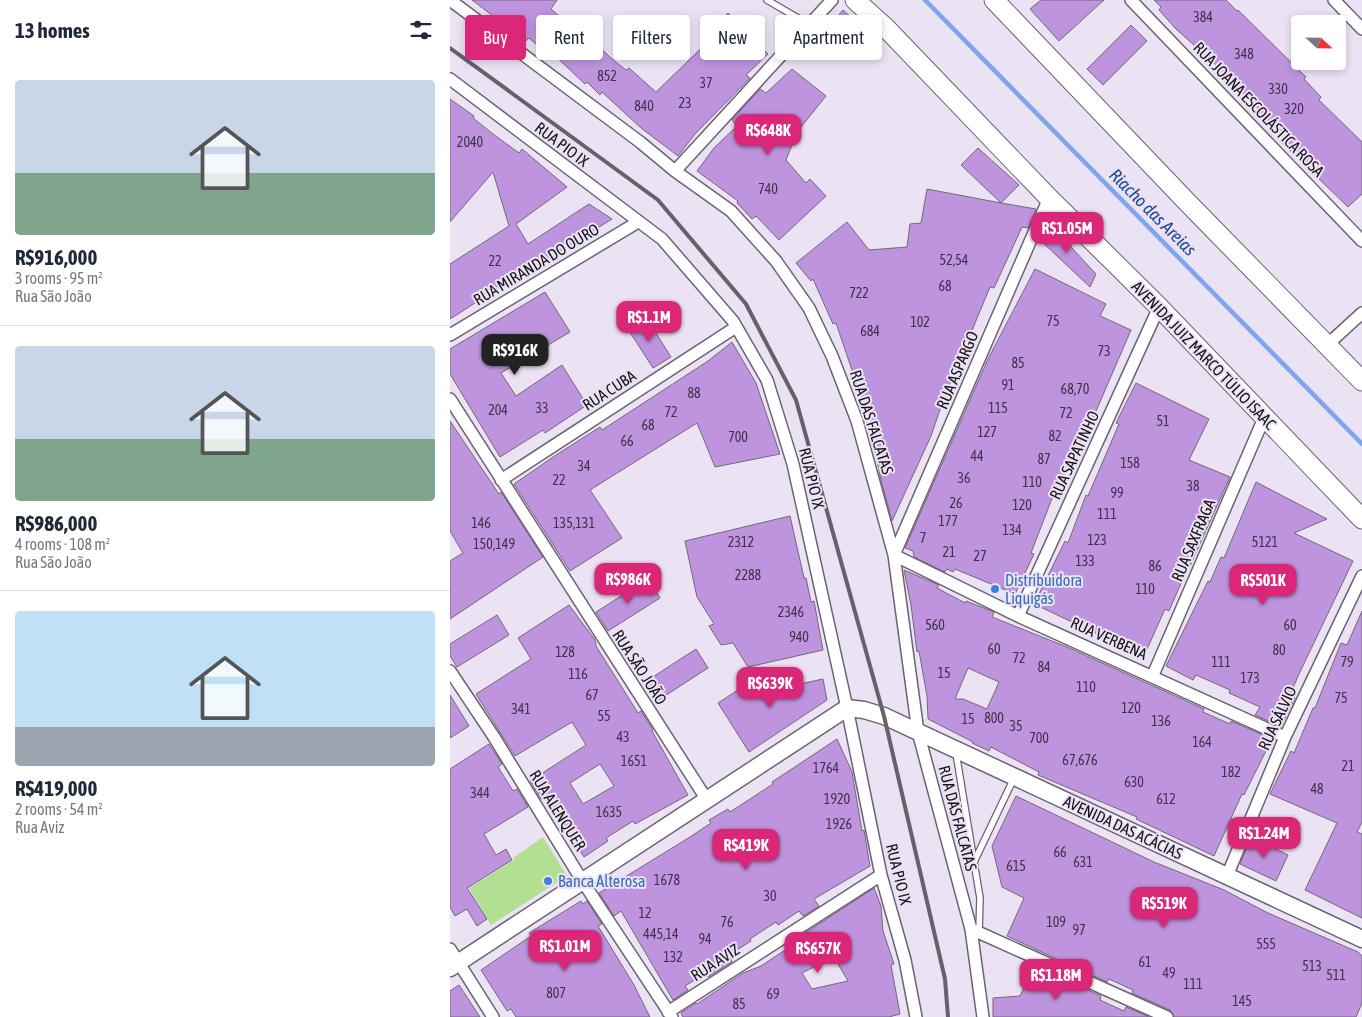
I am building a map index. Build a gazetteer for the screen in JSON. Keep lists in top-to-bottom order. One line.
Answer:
{"streets":{"main road":["AVENIDA JUIZ MARCO TÚLIO ISAAC","AVENIDA DAS ACÁCIAS"],"street":["RUA JOANA ESCOLÁSTICA ROSA","RUA PIO IX","RUA MIRANDA DO OURO","RUA ASPARGO","RUA CUBA","RUA DAS FALCATAS","RUA SAPATINHO","RUA SAXFRAGA","RUA VERBENA","RUA SÃO JOÃO","RUA SÁLVIO","RUA ALENQUER","RUA AVIZ"]},"crossings":[["RUA PIO IX","RUA MIRANDA DO OURO"],["RUA PIO IX","RUA CUBA"],["RUA PIO IX","AVENIDA DAS ACÁCIAS"],["RUA PIO IX","RUA AVIZ"],["AVENIDA JUIZ MARCO TÚLIO ISAAC","RUA ASPARGO"],["AVENIDA JUIZ MARCO TÚLIO ISAAC","RUA SAPATINHO"],["AVENIDA JUIZ MARCO TÚLIO ISAAC","RUA SAXFRAGA"],["RUA ASPARGO","RUA DAS FALCATAS"],["RUA ASPARGO","RUA VERBENA"],["RUA CUBA","RUA SÃO JOÃO"],["RUA DAS FALCATAS","RUA VERBENA"],["RUA DAS FALCATAS","AVENIDA DAS ACÁCIAS"],["RUA SAPATINHO","RUA VERBENA"],["RUA SAXFRAGA","RUA VERBENA"],["RUA VERBENA","RUA SÁLVIO"],["RUA SÁLVIO","AVENIDA DAS ACÁCIAS"],["RUA ALENQUER","RUA AVIZ"]],"water":["Riacho das Areias"],"places":["Distribuidora Liquigás","Banca Alterosa"],"house_numbers":["384","348","852","37","330","23","840","320","2040","740","52,54","22","68","722","75","102","684","73","85","91","68,70","88","33","115","204","72","72","51","68","127","82","700","66","44","87","158","34","36","22","110","38","99","26","120","111","177","146","135,131","134","7","123","2312","5121","150,149","21","27","133","86","2288","110","2346","560","60","940","60","80","128","72","111","79","84","15","116","173","110","67","75","120","341","55","800","15","136","35","43","700","164","67,676","1651","21","1764","182","630","48","344","1920","612","1635","1926","66","631","615","1678","30","12","76","109","97","445,14","94","555","132","61","513","49","511","111","807","69","145","85"],"north":"right","page":{"heading":"13 homes","chip":["Buy","Rent","Filters","New","Apartment"],"list":[{"name":"R$916,000","note":"3 rooms · 95 m² · Rua São João"},{"name":"R$986,000","note":"4 rooms · 108 m² · Rua São João"},{"name":"R$419,000","note":"2 rooms · 54 m² · Rua Aviz"}],"price":["R$648K","R$1.05M","R$1.1M","R$916K","R$986K","R$501K","R$639K","R$1.24M","R$419K","R$519K","R$1.01M","R$657K","R$1.18M"]}}
